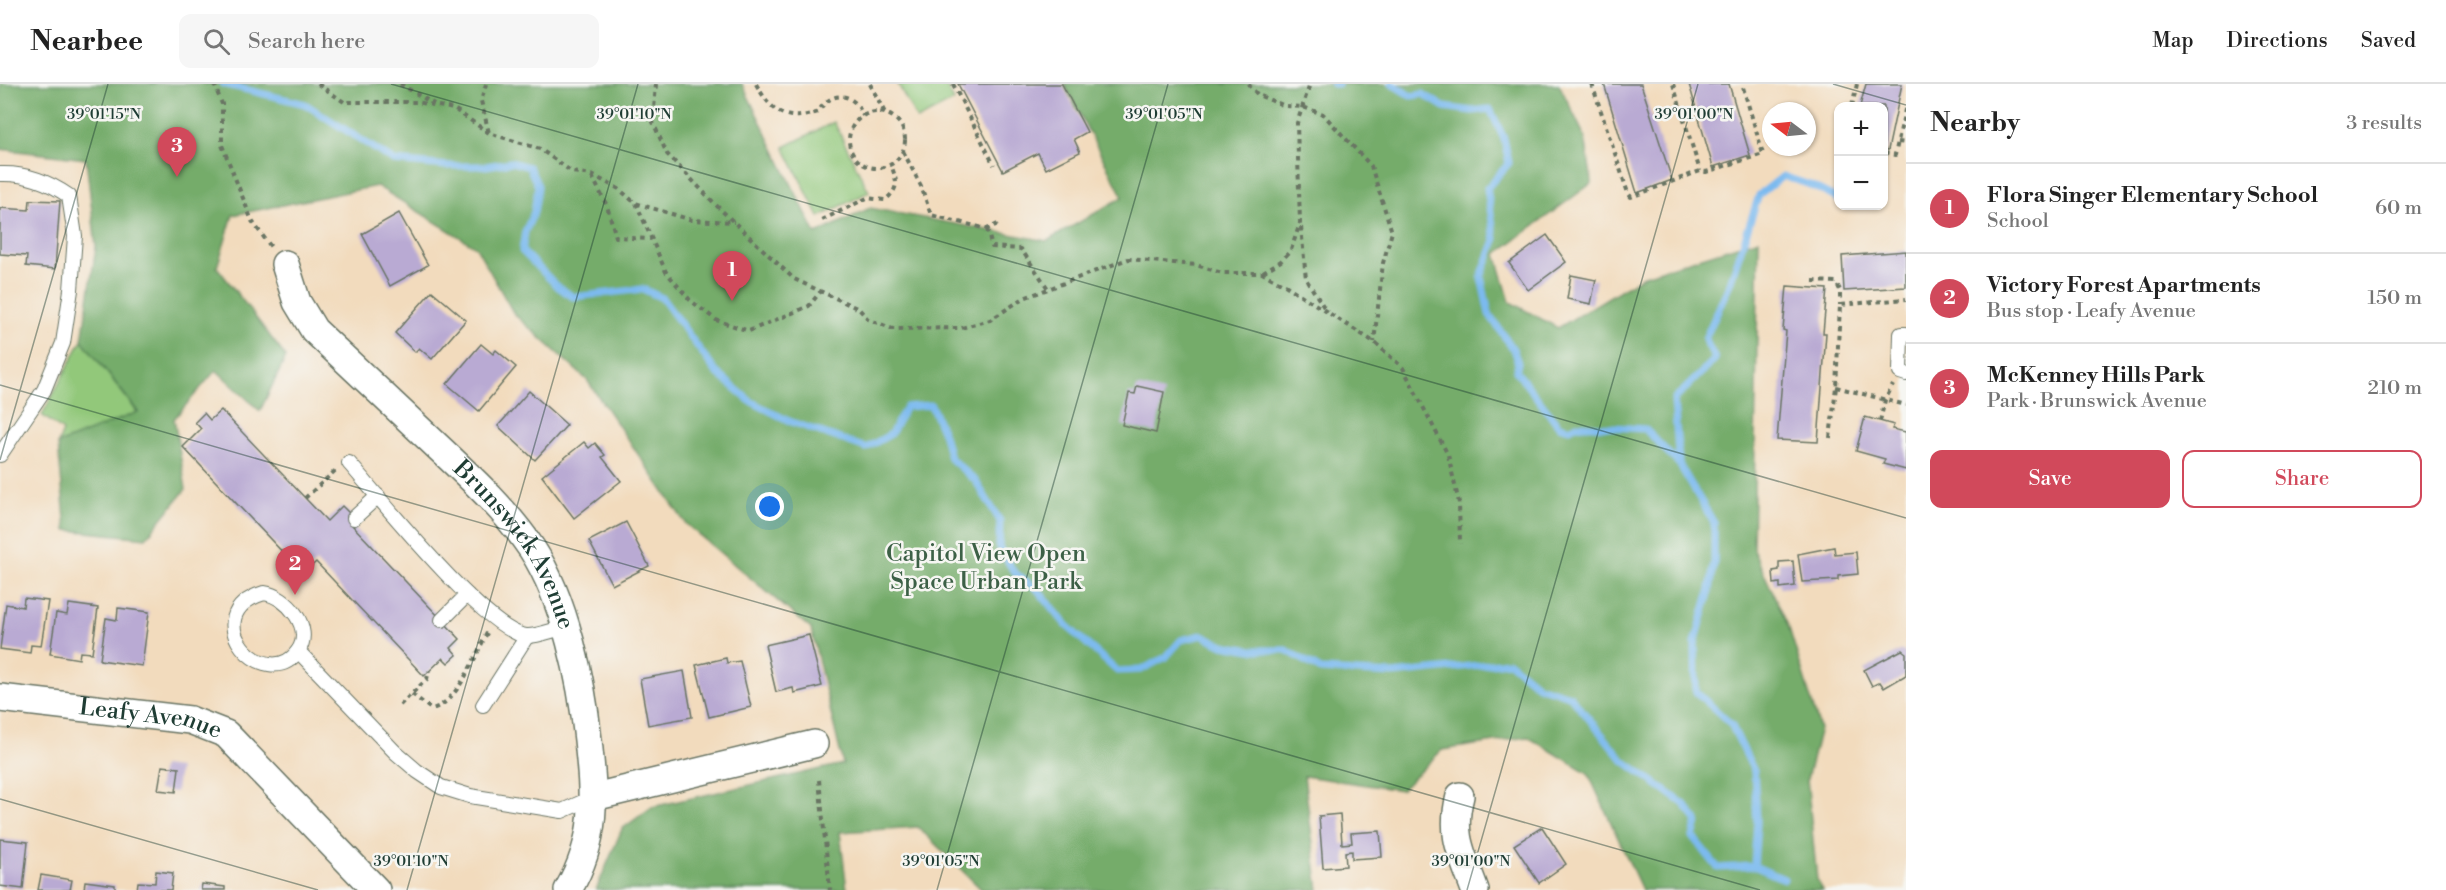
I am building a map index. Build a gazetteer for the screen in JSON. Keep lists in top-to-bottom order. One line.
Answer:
{"streets":{"street":["Brunswick Avenue","Leafy Avenue"]},"parks":["Capitol View Open Space Urban Park"],"north":"left","page":{"header":"Nearbee","search":"Search here","nav":["Map","Directions","Saved"],"heading":["Nearby","3 results"],"map_buttons":["+","−"],"pins":["3","1","2"],"list":[{"mark":"1","name":"Flora Singer Elementary School","note":"School","value":"60 m"},{"mark":"2","name":"Victory Forest Apartments","note":"Bus stop · Leafy Avenue","value":"150 m"},{"mark":"3","name":"McKenney Hills Park","note":"Park · Brunswick Avenue","value":"210 m"}],"buttons":["Save","Share"]},"coordinates":["39°01'15\"N","39°01'10\"N","39°01'05\"N","39°01'00\"N"]}
